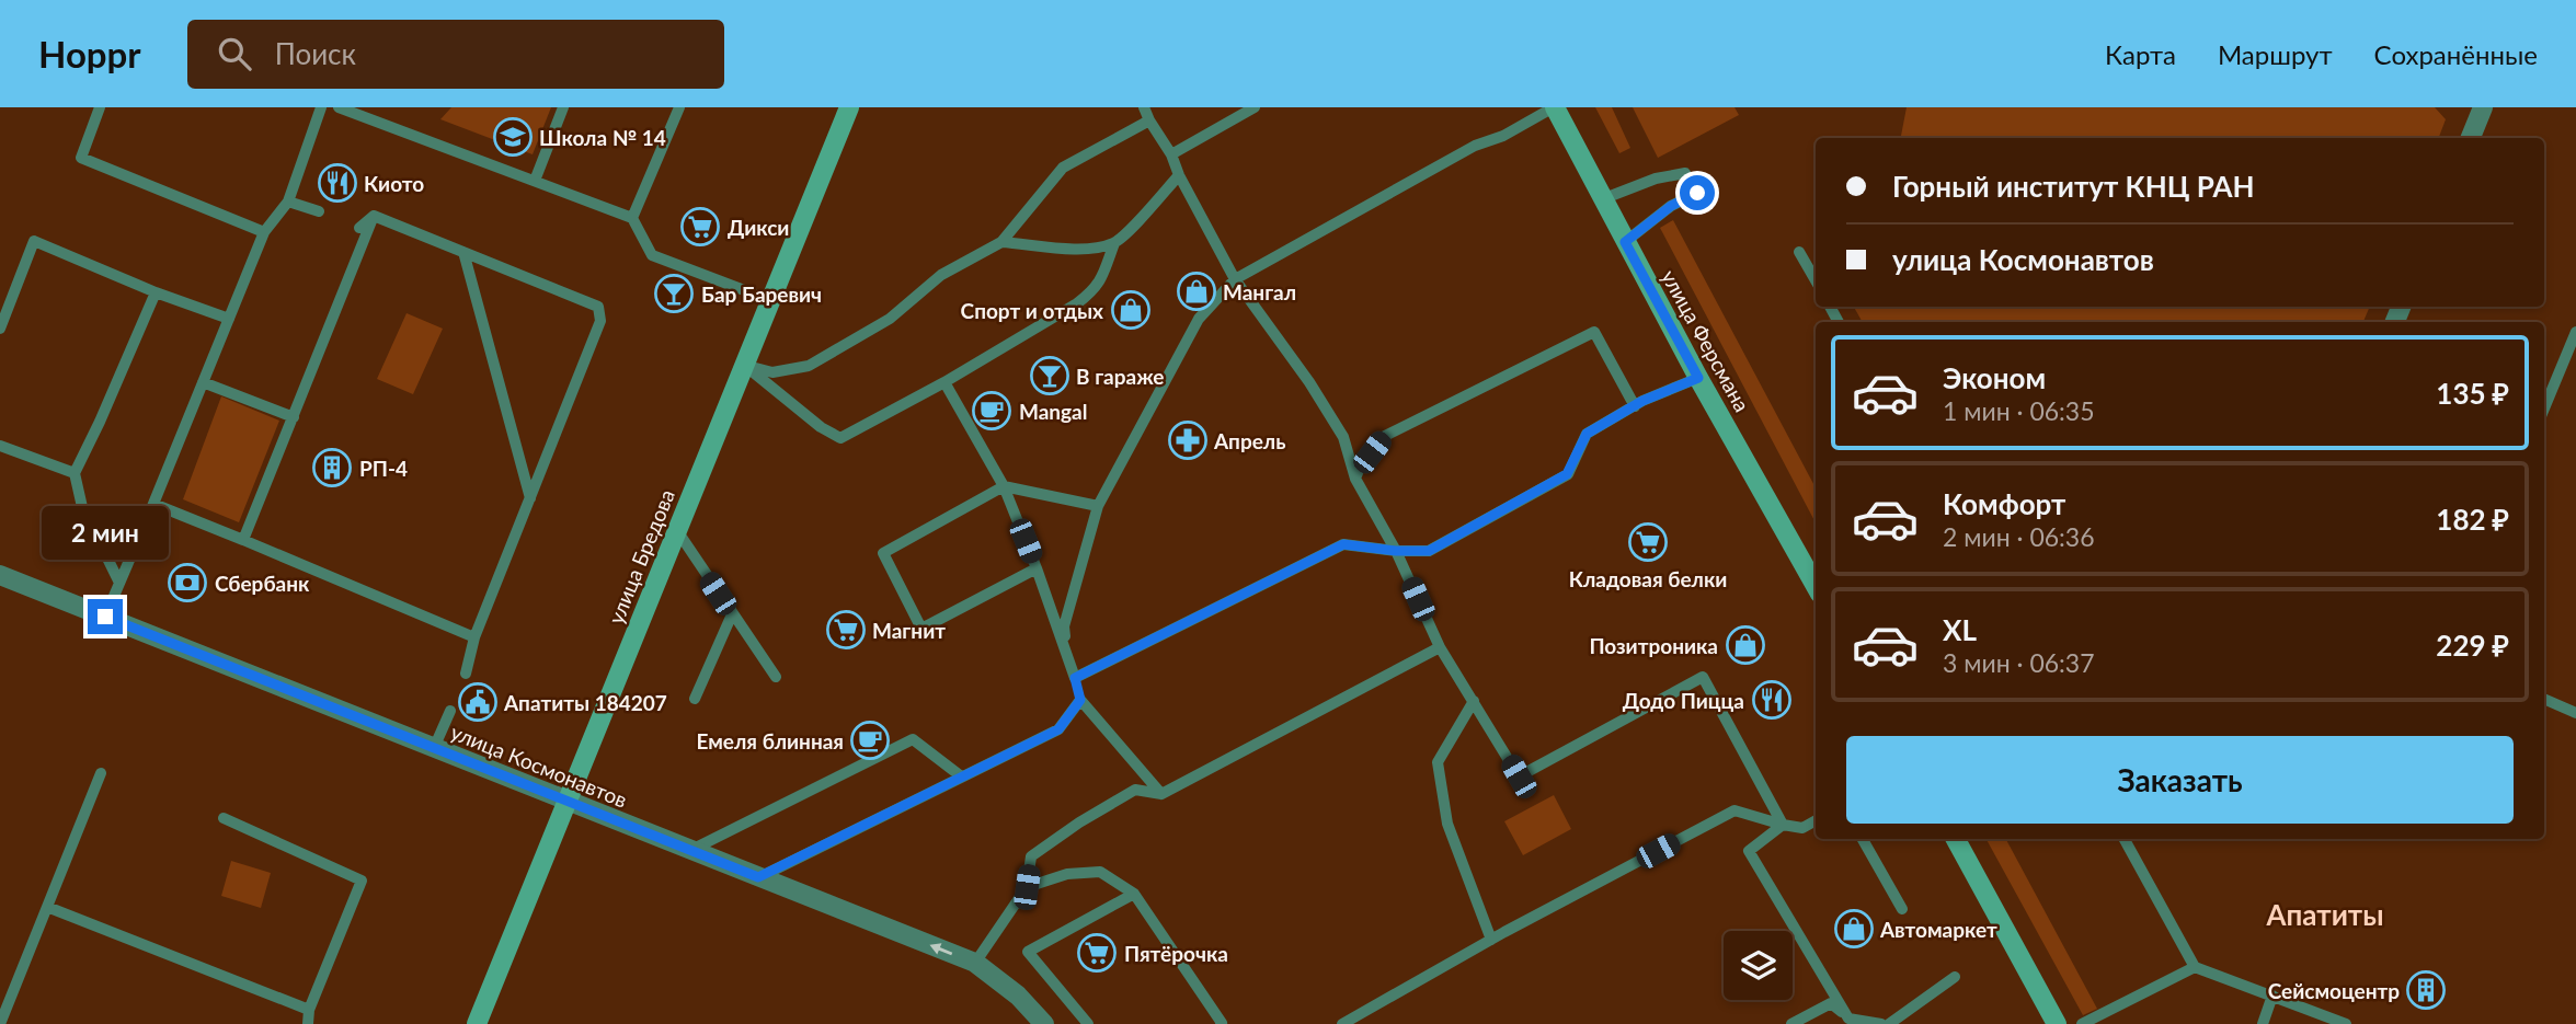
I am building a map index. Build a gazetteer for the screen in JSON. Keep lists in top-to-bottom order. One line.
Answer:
{"streets":{"street":["улица Ферсмана","улица Бредова","улица Космонавтов"]},"crossings":[["улица Бредова","улица Космонавтов"]],"districts":["Апатиты"],"places":{"school or university":["Школа № 14"],"restaurant":["Киото","Додо Пицца"],"supermarket":["Дикси","Кладовая белки","Магнит","Пятёрочка"],"shop":["Мангал","Спорт и отдых","Позитроника","Автомаркет"],"bar":["Бар Баревич","В гараже"],"cafe":["Mangal","Емеля блинная"],"pharmacy":["Апрель"],"building":["РП-4","Сейсмоцентр"],"bank":["Сбербанк"],"public building":["Апатиты 184207"]},"page":{"header":"Hoppr","search":"Поиск","nav":["Карта","Маршрут","Сохранённые"],"banner":["Горный институт КНЦ РАН","улица Космонавтов"],"list":[{"name":"Эконом","note":"1 мин · 06:35","value":"135 ₽"},{"name":"Комфорт","note":"2 мин · 06:36","value":"182 ₽"},{"name":"XL","note":"3 мин · 06:37","value":"229 ₽"}],"bubble":"2 мин","buttons":"Заказать"}}
